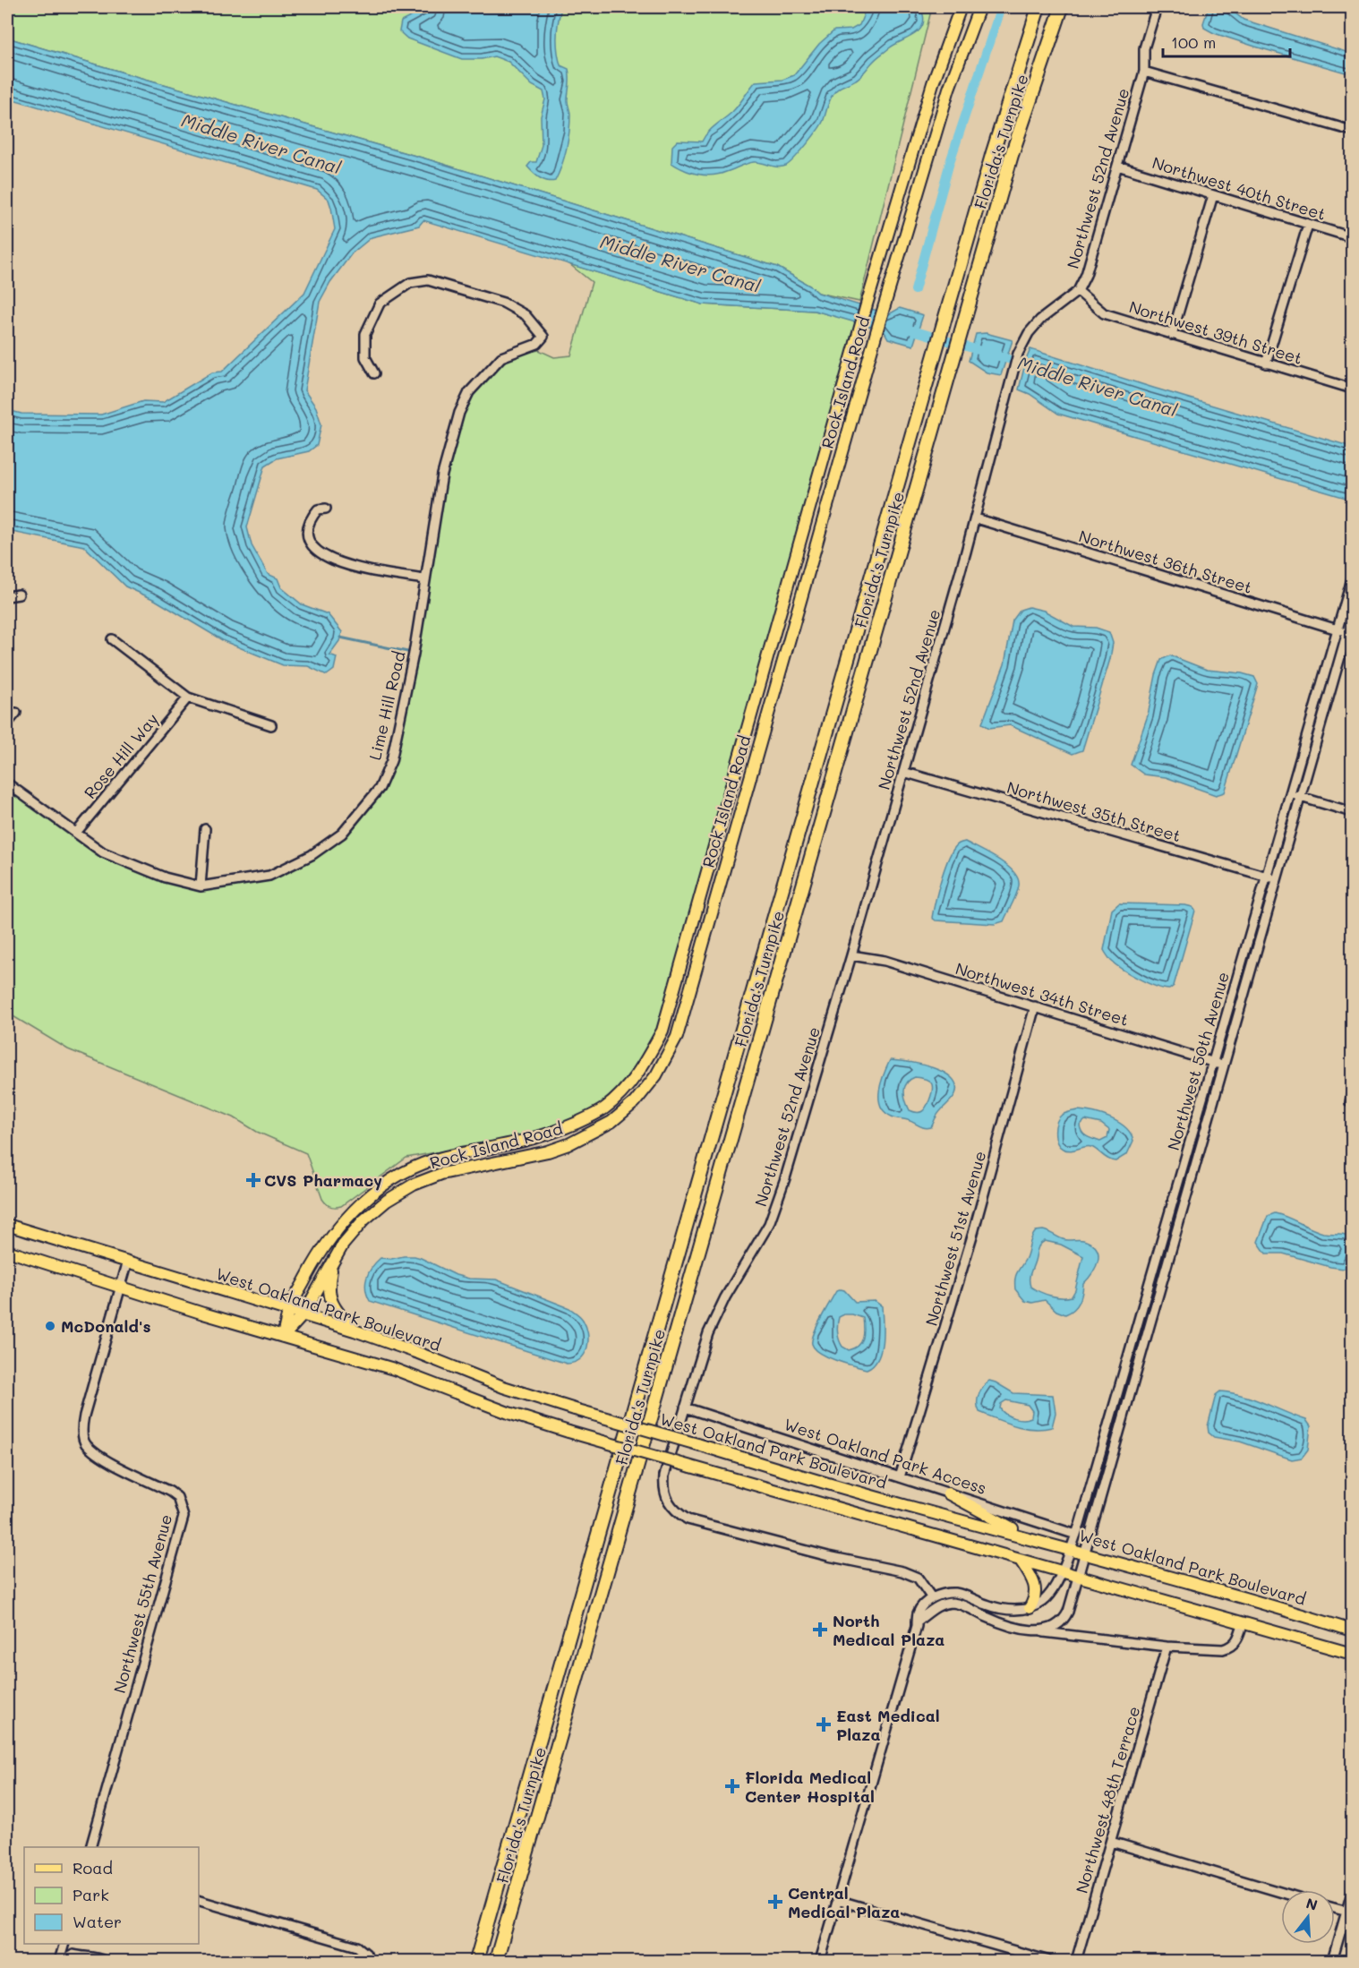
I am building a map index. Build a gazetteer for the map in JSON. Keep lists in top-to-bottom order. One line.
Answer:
{"streets":{"highway":["Florida's Turnpike"],"main road":["Rock Island Road","West Oakland Park Boulevard"],"street":["Northwest 52nd Avenue","Northwest 40th Street","Northwest 39th Street","Northwest 36th Street","Lime Hill Road","Rose Hill Way","Northwest 35th Street","Northwest 34th Street","Northwest 50th Avenue","Northwest 51st Avenue","West Oakland Park Access","Northwest 55th Avenue","Northwest 48th Terrace"]},"crossings":[["Northwest 52nd Avenue","Northwest 40th Street"],["Northwest 52nd Avenue","Northwest 39th Street"],["Northwest 52nd Avenue","Northwest 36th Street"],["Northwest 52nd Avenue","Northwest 35th Street"],["Northwest 52nd Avenue","Northwest 34th Street"],["Northwest 52nd Avenue","West Oakland Park Access"],["Rock Island Road","West Oakland Park Boulevard"],["Northwest 36th Street","Northwest 50th Avenue"],["Lime Hill Road","Rose Hill Way"],["Northwest 35th Street","Northwest 50th Avenue"],["Northwest 34th Street","Northwest 50th Avenue"],["Northwest 34th Street","Northwest 51st Avenue"],["Northwest 50th Avenue","West Oakland Park Boulevard"],["Northwest 50th Avenue","West Oakland Park Access"],["Northwest 51st Avenue","West Oakland Park Access"],["West Oakland Park Boulevard","Northwest 55th Avenue"]],"water":["Middle River Canal"],"places":{"health":["CVS Pharmacy","North Medical Plaza","East Medical Plaza","Florida Medical Center Hospital","Central Medical Plaza"],"other":["McDonald's"]},"legend":["Road","Park","Water"],"scale_bar":"100 m","north":"top"}
